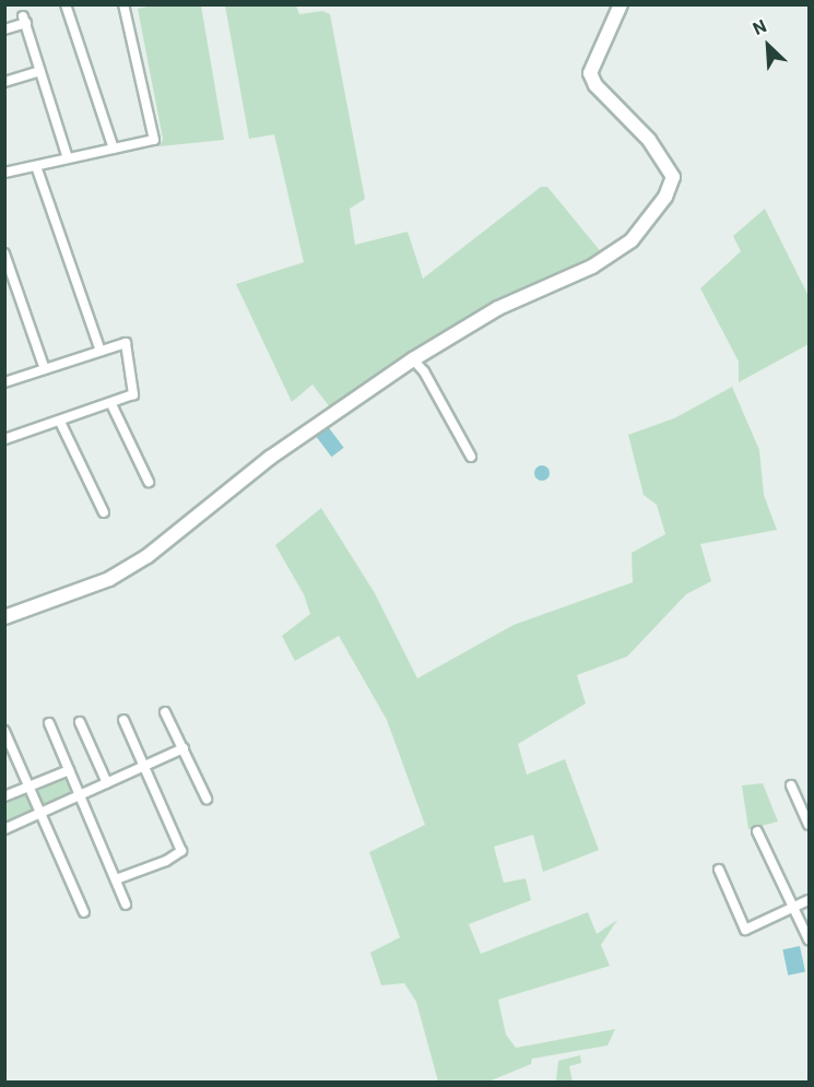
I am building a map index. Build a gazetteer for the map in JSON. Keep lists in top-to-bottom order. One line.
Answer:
{"north":"top left"}
